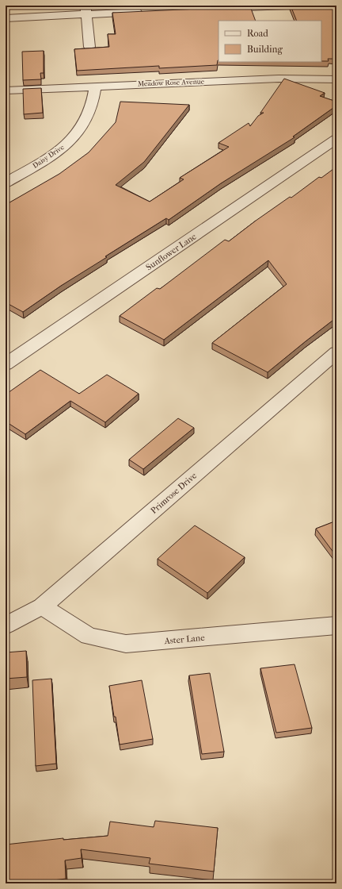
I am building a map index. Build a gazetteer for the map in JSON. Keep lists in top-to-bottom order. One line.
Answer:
{"streets":{"street":["Meadow Rose Avenue","Daisy Drive","Sunflower Lane","Primrose Drive","Aster Lane"]},"crossings":[["Meadow Rose Avenue","Daisy Drive"],["Primrose Drive","Aster Lane"]],"legend":["Road","Building"]}
